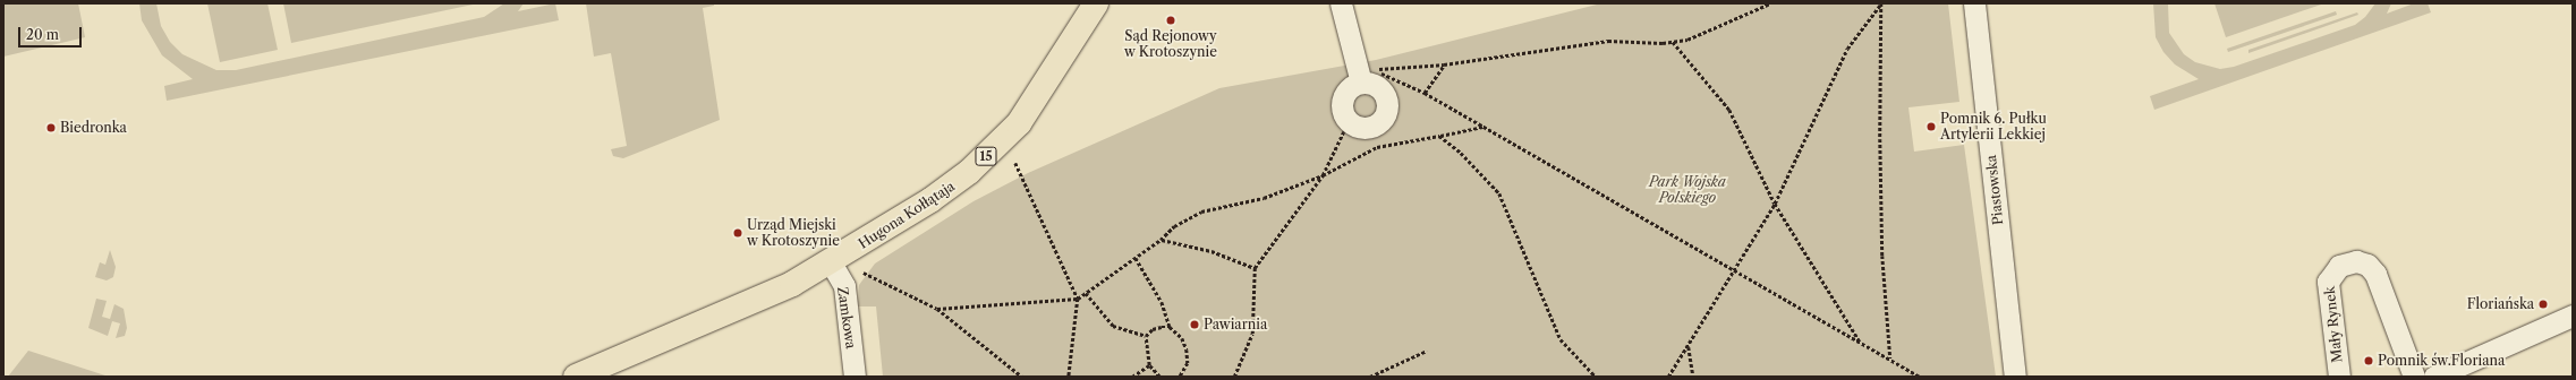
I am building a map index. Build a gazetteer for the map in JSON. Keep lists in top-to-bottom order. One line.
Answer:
{"streets":{"main road":["15","Hugona Kołłątaja"],"street":["Piastowska","Zamkowa","Mały Rynek"]},"crossings":[["Hugona Kołłątaja","Zamkowa"]],"parks":["Park Wojska Polskiego"],"places":["Sąd Rejonowy w Krotoszynie","Pomnik 6. Pułku Artylerii Lekkiej","Biedronka","Urząd Miejski w Krotoszynie","Floriańska","Pawiarnia","Pomnik św.Floriana"],"scale_bar":"20 m"}
